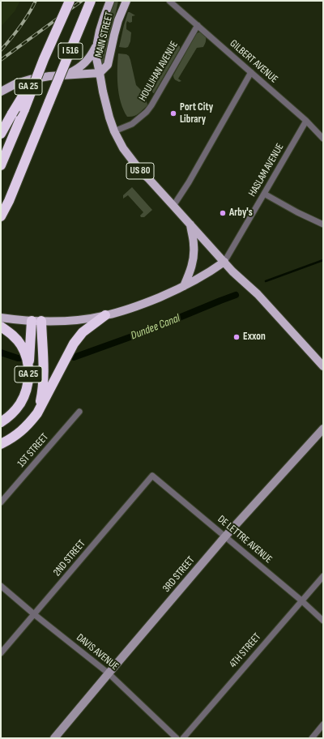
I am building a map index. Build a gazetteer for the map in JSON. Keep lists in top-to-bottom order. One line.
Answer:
{"streets":{"highway":["I 516","GA 25"],"main road":["MAIN STREET","US 80"],"street":["GILBERT AVENUE","HOULIHAN AVENUE","HASLAM AVENUE","1ST STREET","DE LETTRE AVENUE","2ND STREET","3RD STREET","4TH STREET","DAVIS AVENUE"]},"crossings":[["MAIN STREET","US 80"],["I 516","GA 25"],["GILBERT AVENUE","HOULIHAN AVENUE"],["GILBERT AVENUE","HASLAM AVENUE"],["HOULIHAN AVENUE","US 80"],["HASLAM AVENUE","US 80"],["DE LETTRE AVENUE","2ND STREET"],["DE LETTRE AVENUE","3RD STREET"],["DE LETTRE AVENUE","4TH STREET"],["2ND STREET","DAVIS AVENUE"],["3RD STREET","DAVIS AVENUE"]],"water":["Dundee Canal"],"places":["Port City Library","Arby's","Exxon"]}
